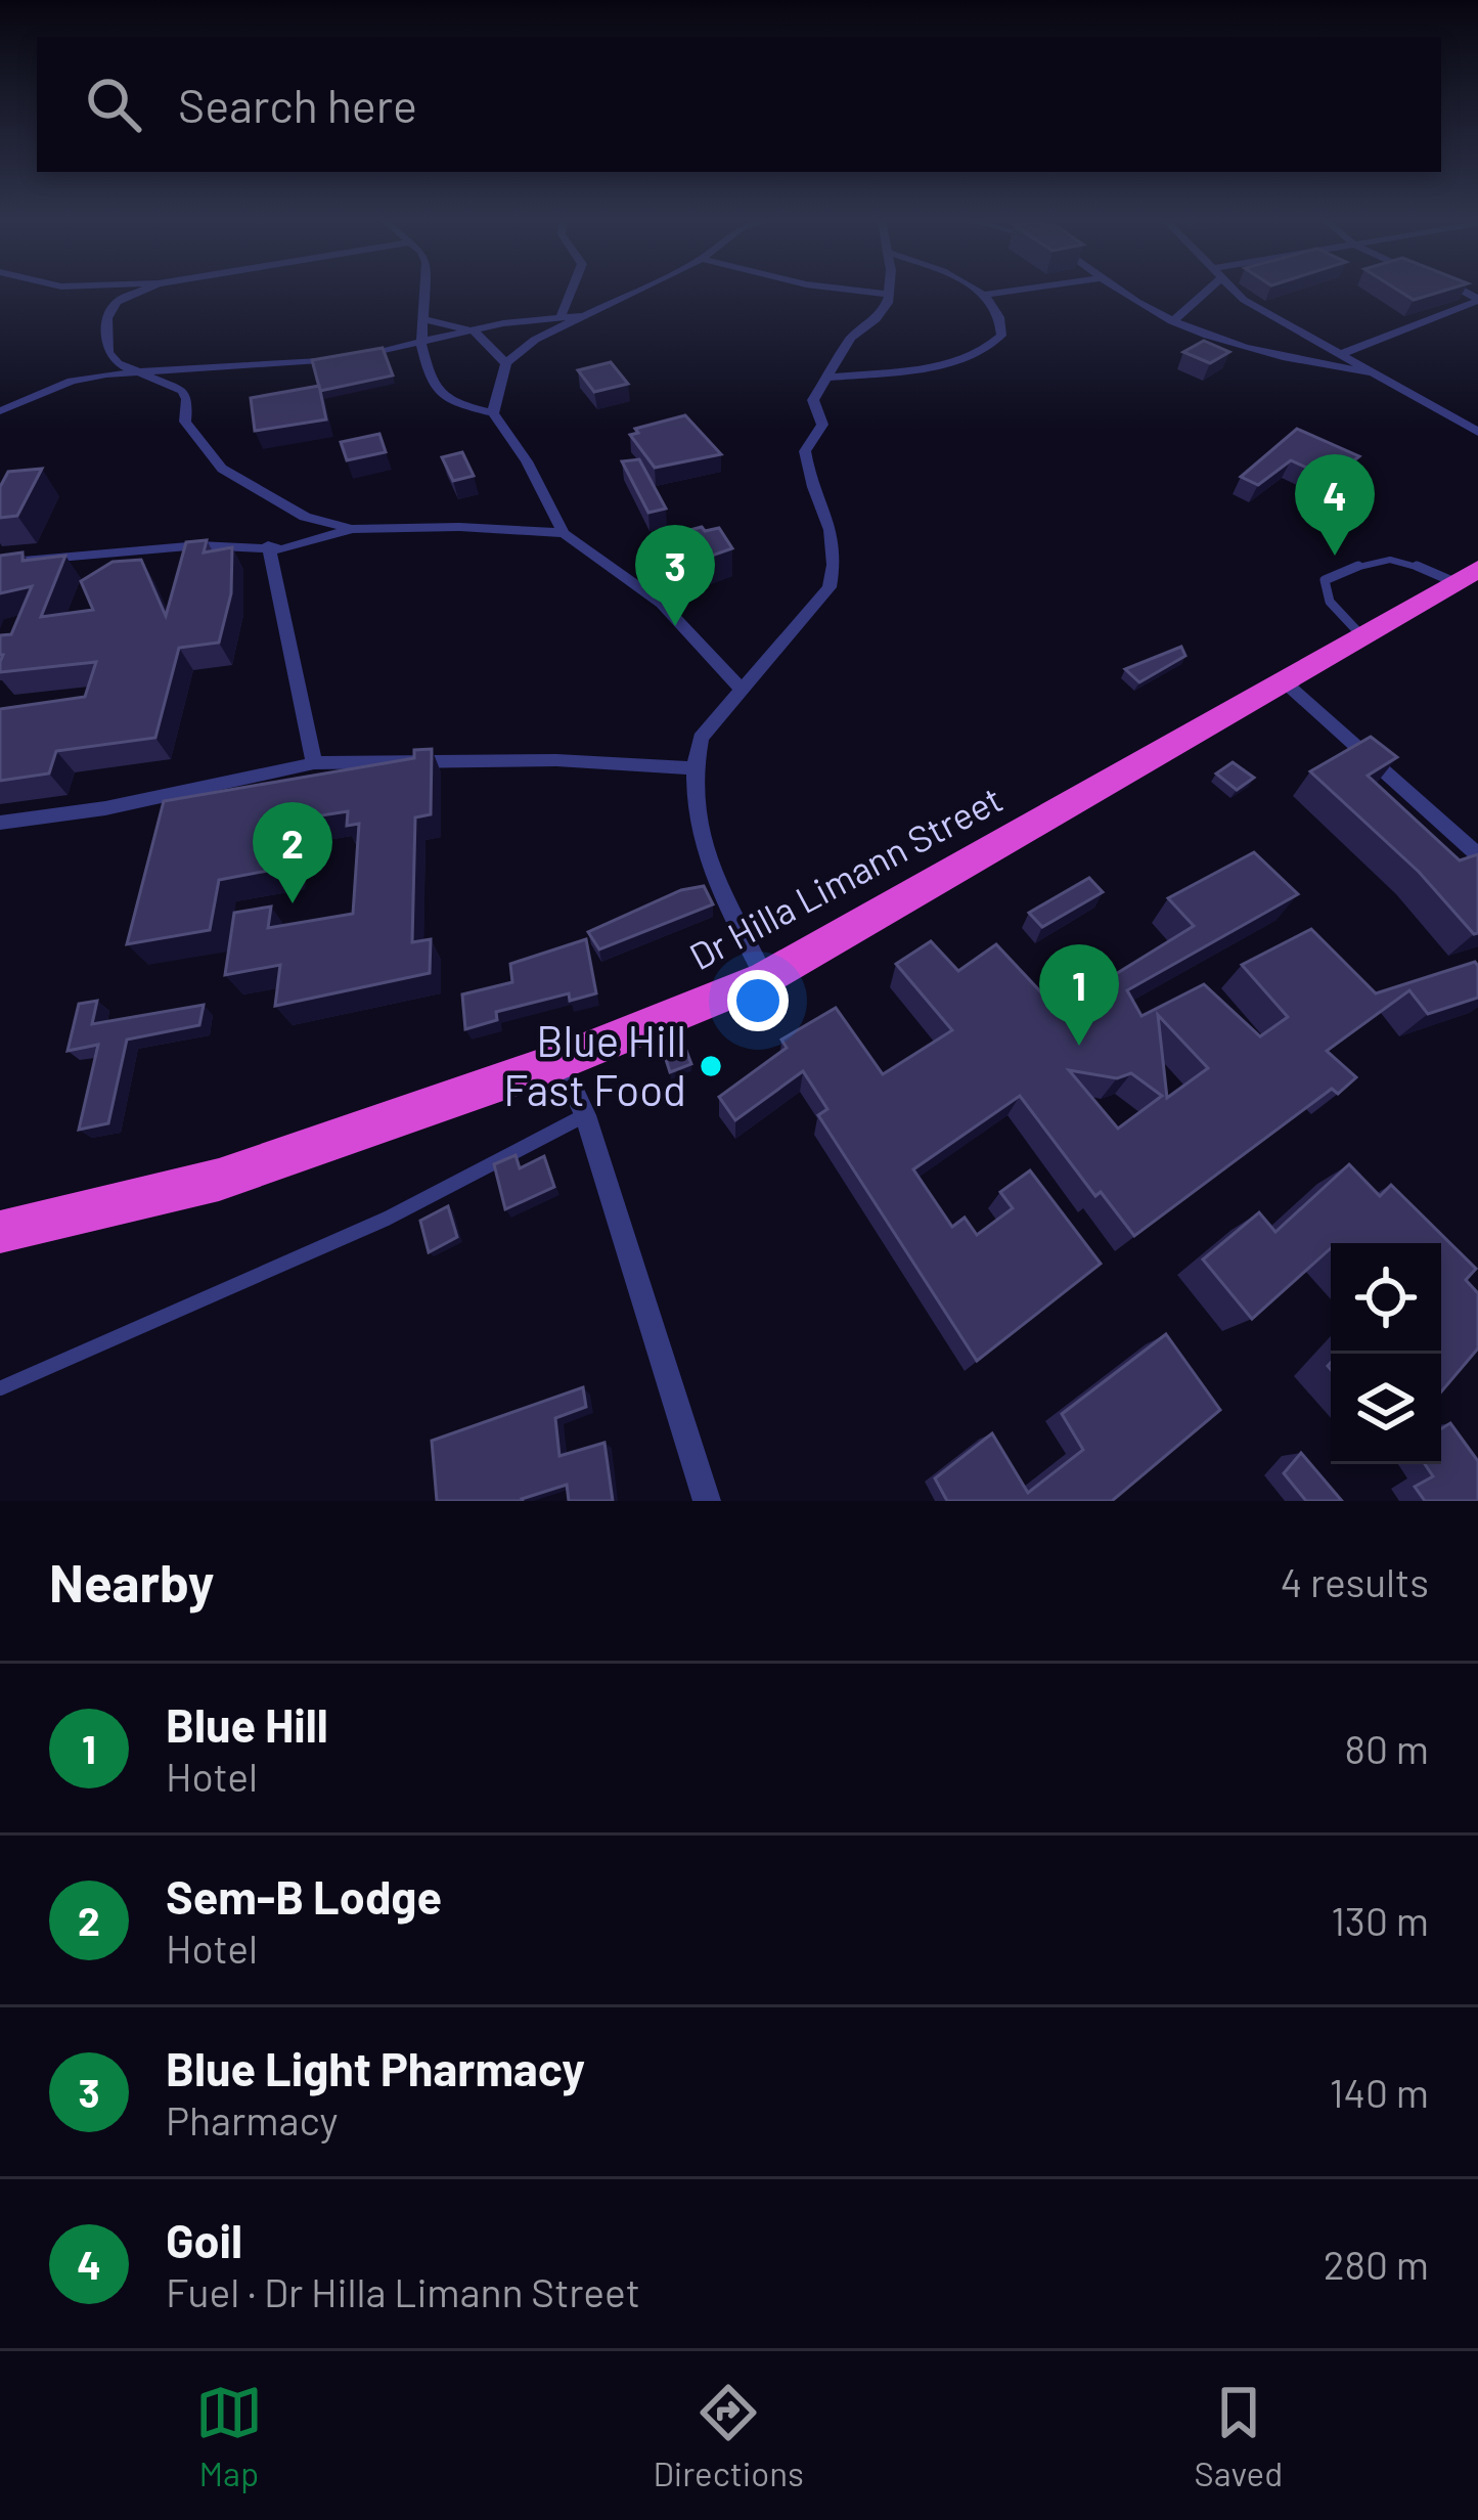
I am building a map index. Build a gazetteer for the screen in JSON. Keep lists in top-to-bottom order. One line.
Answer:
{"streets":{"highway":["Dr Hilla Limann Street"]},"places":["Blue Hill Fast Food"],"page":{"search":"Search here","pins":["4","3","2","1"],"heading":["Nearby","4 results"],"list":[{"mark":"1","name":"Blue Hill","note":"Hotel","value":"80 m"},{"mark":"2","name":"Sem-B Lodge","note":"Hotel","value":"130 m"},{"mark":"3","name":"Blue Light Pharmacy","note":"Pharmacy","value":"140 m"},{"mark":"4","name":"Goil","note":"Fuel · Dr Hilla Limann Street","value":"280 m"}],"nav":["Map","Directions","Saved"]}}
